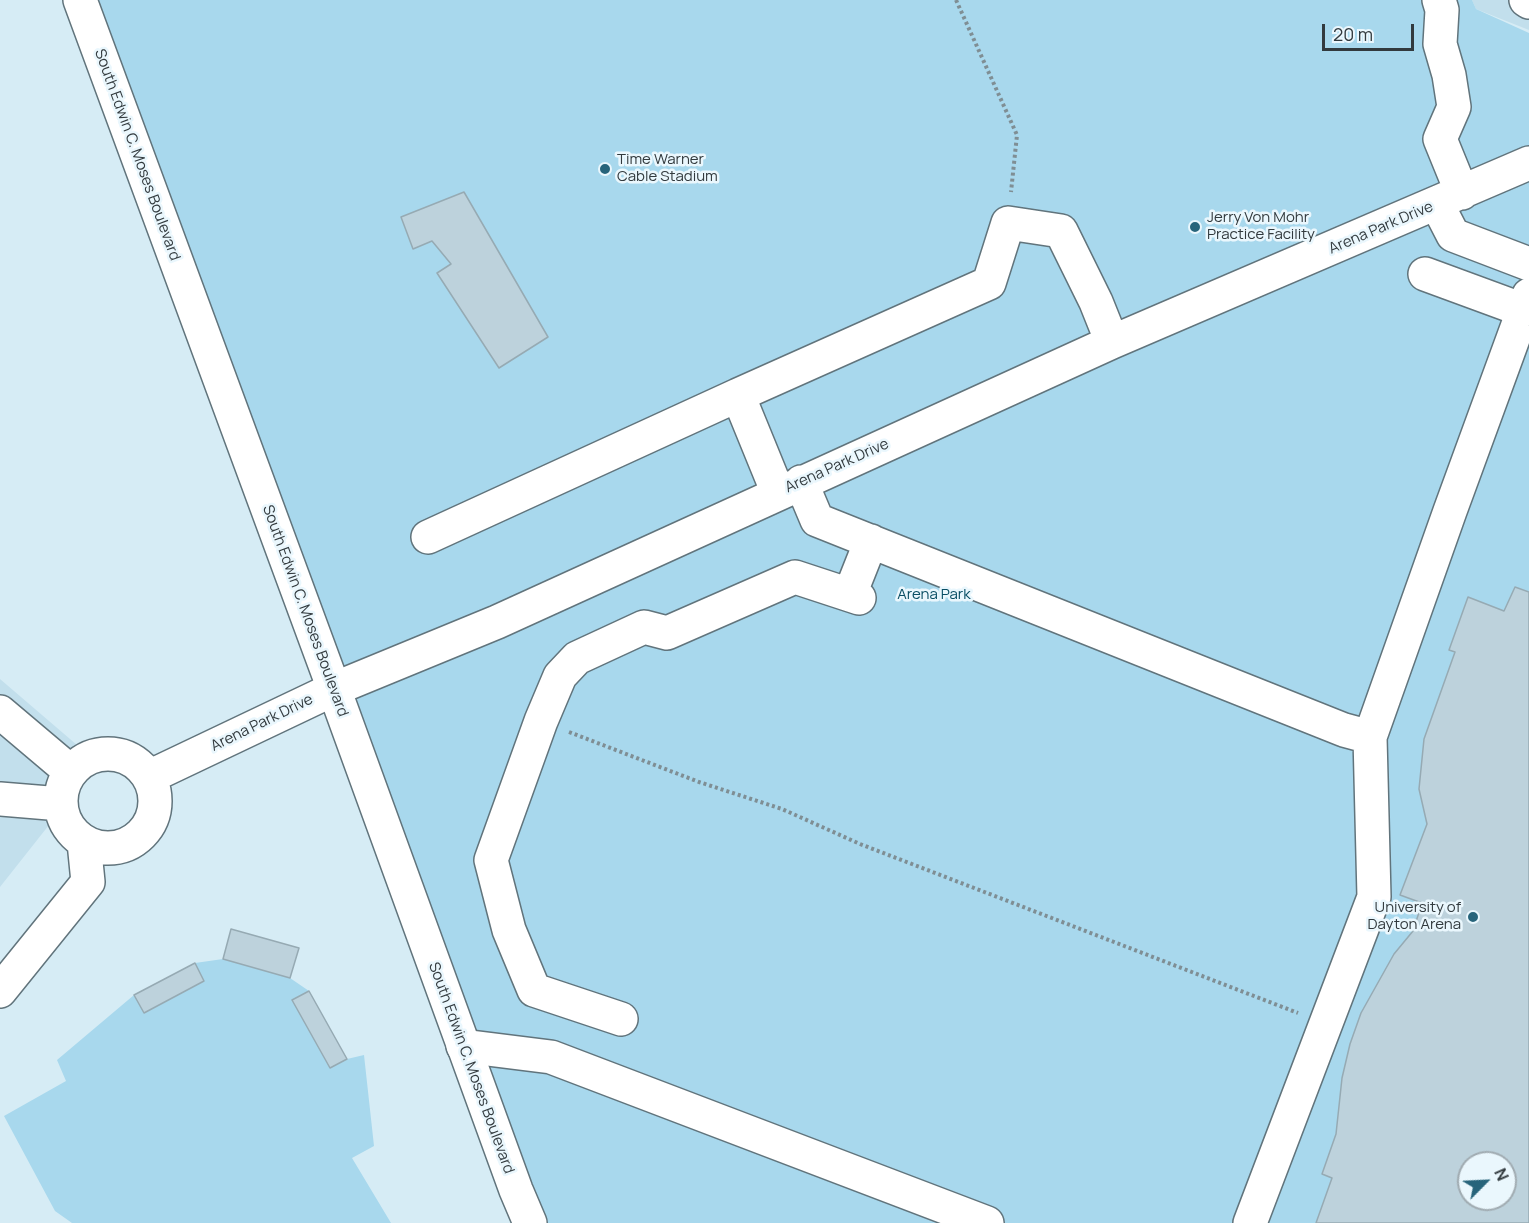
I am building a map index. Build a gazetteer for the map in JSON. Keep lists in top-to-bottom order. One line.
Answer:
{"streets":{"street":["South Edwin C. Moses Boulevard","Arena Park Drive"]},"crossings":[["South Edwin C. Moses Boulevard","Arena Park Drive"]],"parks":["Arena Park"],"places":["Time Warner Cable Stadium","Jerry Von Mohr Practice Facility","University of Dayton Arena"],"scale_bar":"20 m","north":"top right"}
